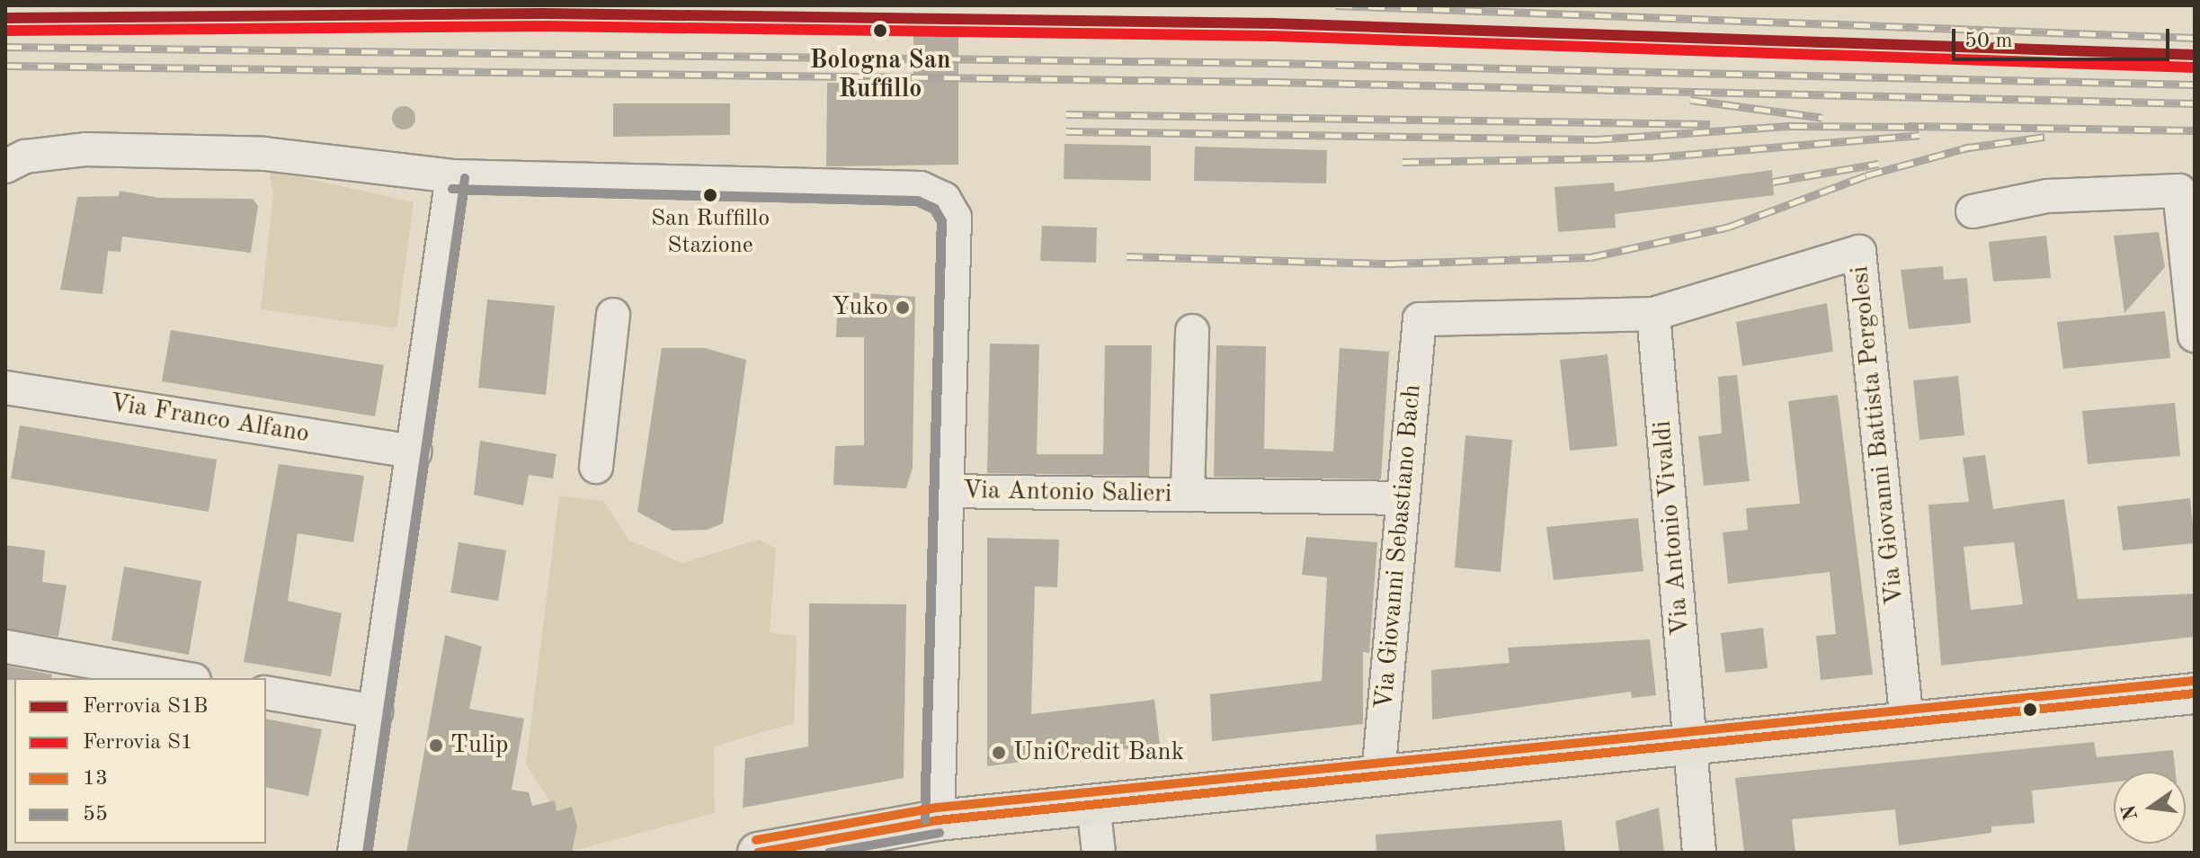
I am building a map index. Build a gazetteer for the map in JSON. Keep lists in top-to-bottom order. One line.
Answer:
{"streets":{"street":["Via Franco Alfano","Via Giovanni Battista Pergolesi","Via Antonio Salieri","Via Antonio Vivaldi","Via Giovanni Sebastiano Bach"]},"crossings":[["Via Giovanni Battista Pergolesi","Via Antonio Vivaldi"],["Via Giovanni Battista Pergolesi","Via Giovanni Sebastiano Bach"],["Via Antonio Salieri","Via Giovanni Sebastiano Bach"]],"places":["Bologna San Ruffillo","San Ruffillo Stazione","Yuko","Tulip","UniCredit Bank"],"lines":["rail line S1B","rail line S1","transit line 55","transit line 13"],"legend":["Ferrovia S1B","Ferrovia S1","13","55"],"scale_bar":"50 m","north":"left"}
